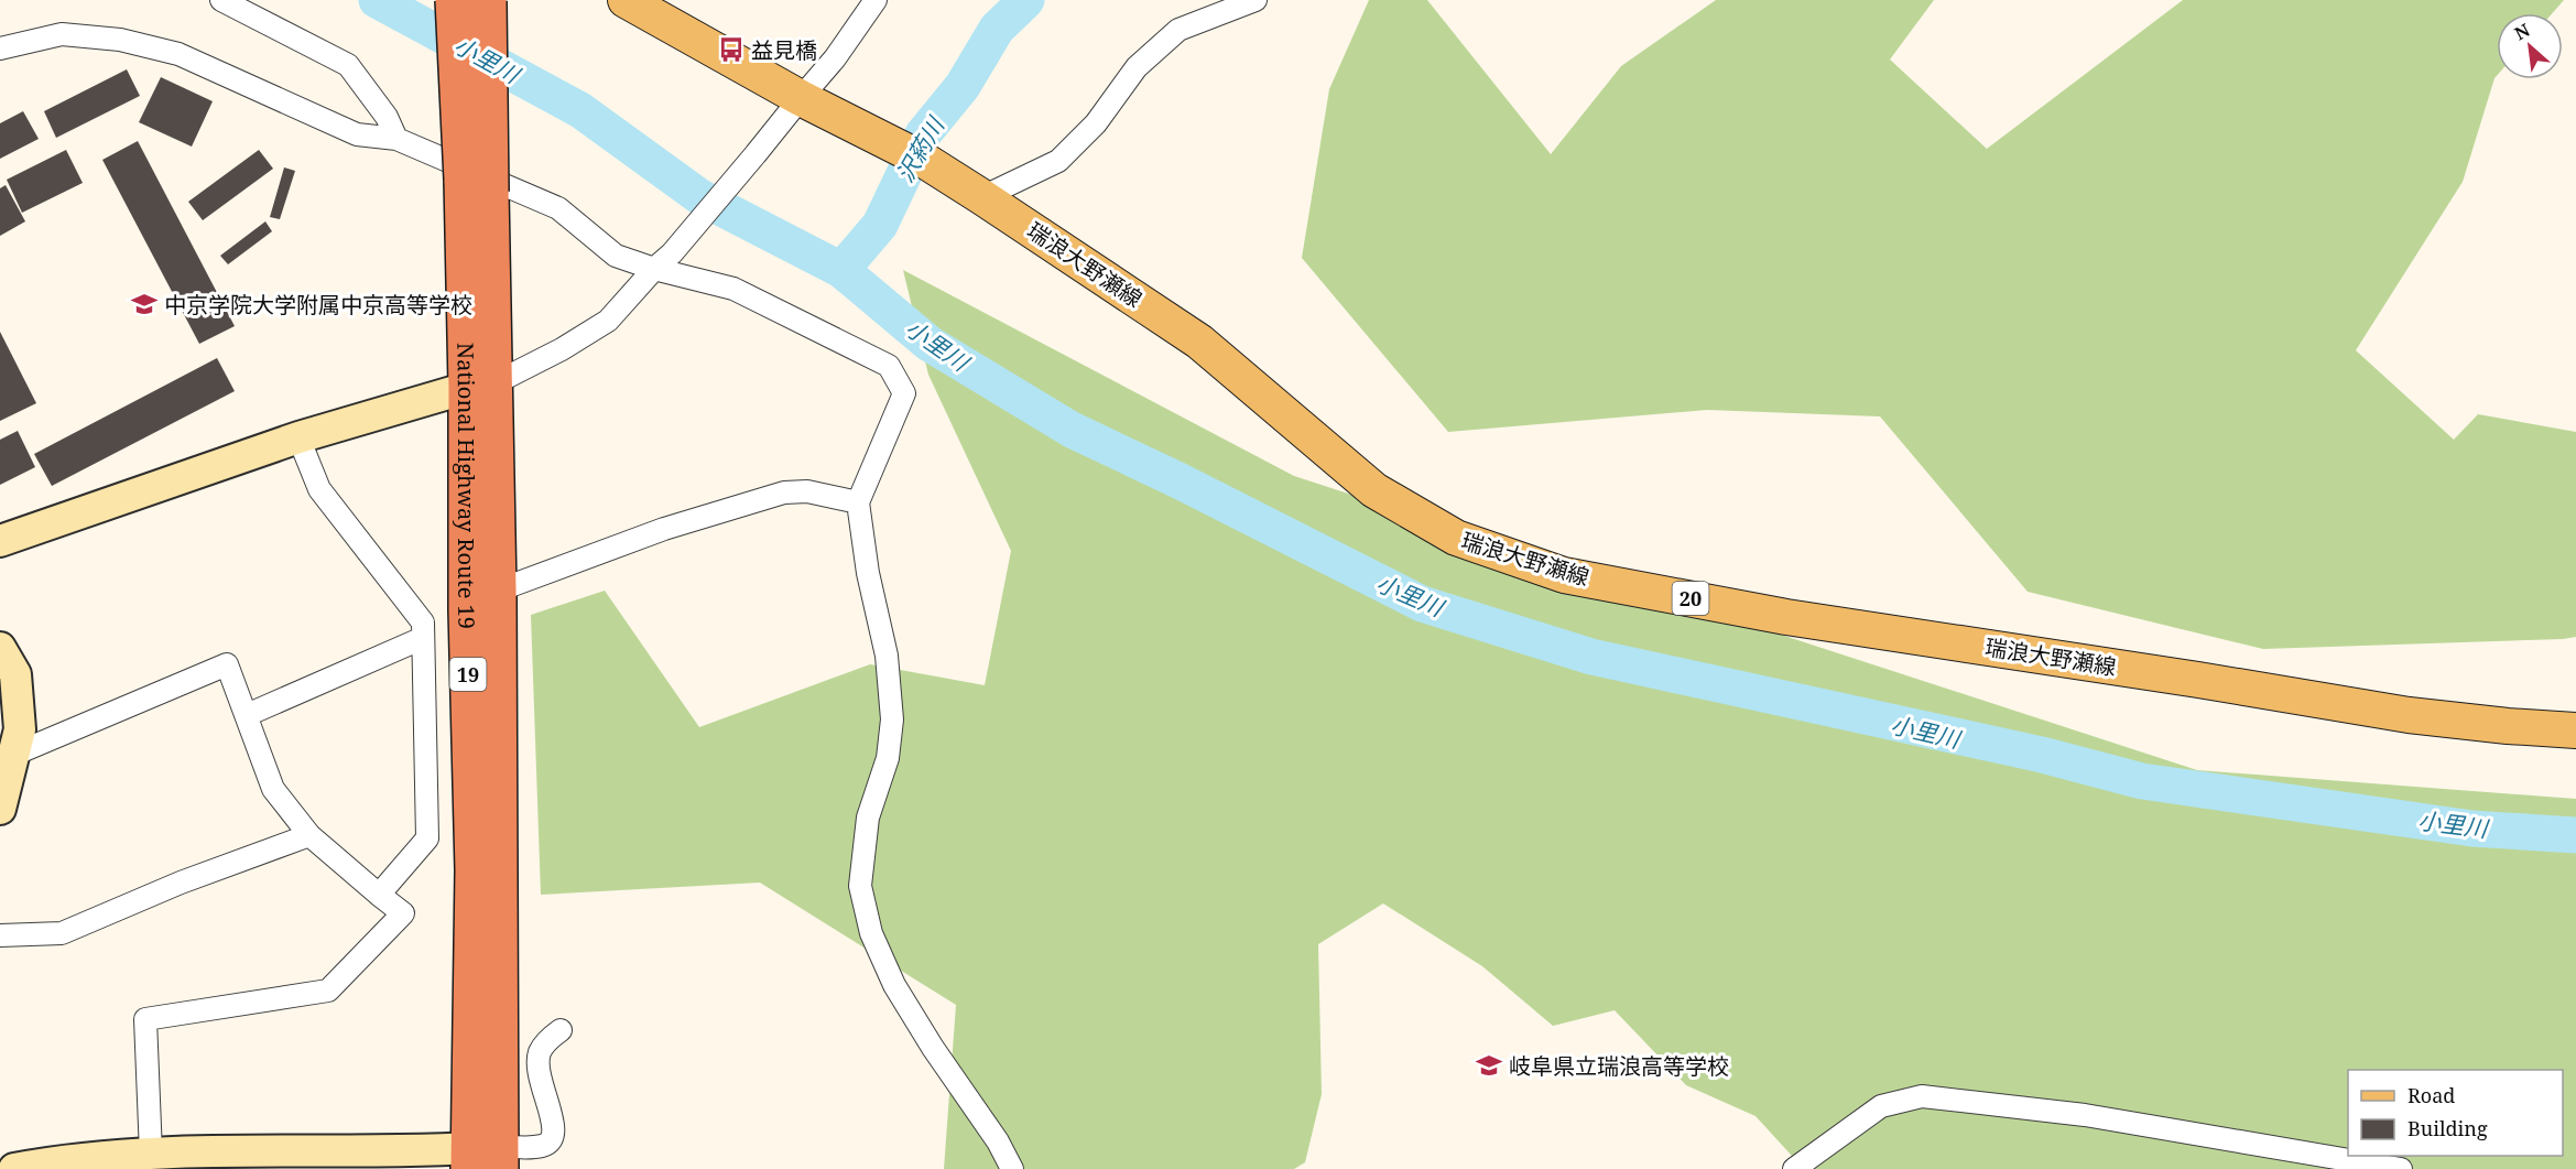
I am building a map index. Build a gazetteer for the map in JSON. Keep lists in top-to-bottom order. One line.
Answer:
{"streets":{"highway":["National Highway Route 19","19"],"main road":["瑞浪大野瀬線","20"]},"water":["小里川","沢葯川"],"places":{"bus stop":["益見橋"],"school or university":["中京学院大学附属中京高等学校","岐阜県立瑞浪高等学校"]},"legend":["Road","Building"],"north":"top left"}
